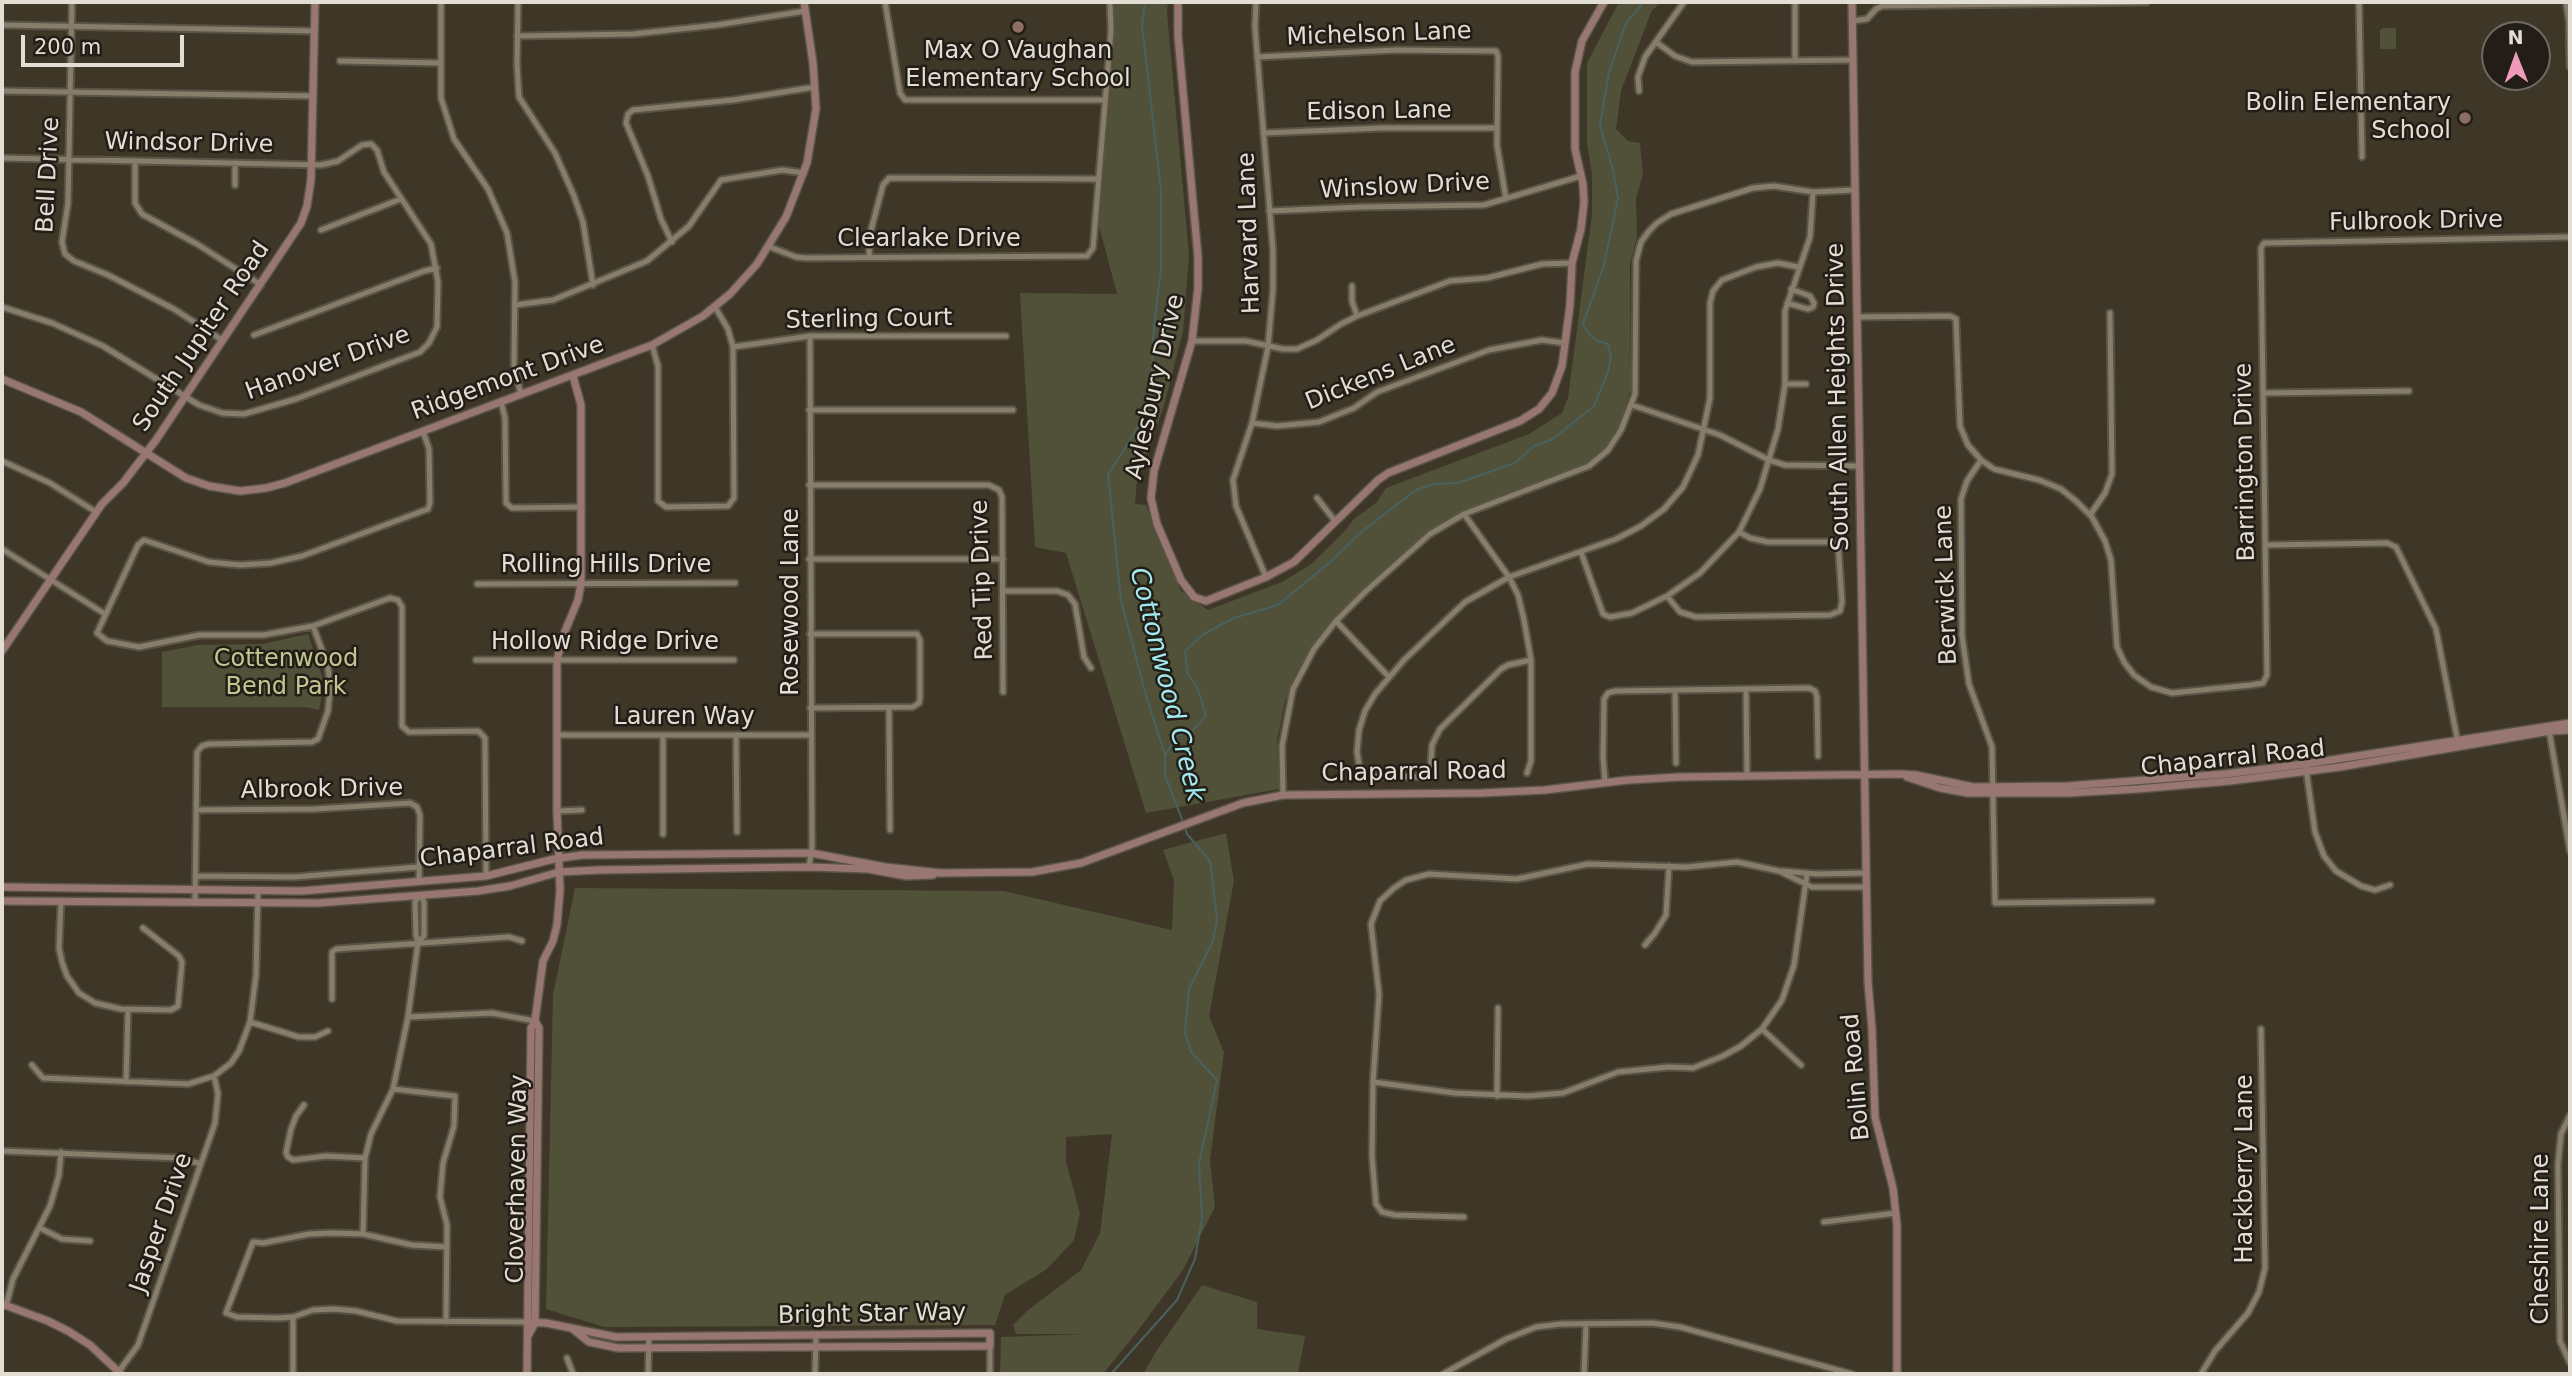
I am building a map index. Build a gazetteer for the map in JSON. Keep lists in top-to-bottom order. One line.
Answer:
{"streets":{"street":["Michelson Lane","Edison Lane","Windsor Drive","Bell Drive","Winslow Drive","Fulbrook Drive","Harvard Lane","Clearlake Drive","Sterling Court","South Jupiter Road","Hanover Drive","Dickens Lane","Ridgemont Drive","Aylesbury Drive","South Allen Heights Drive","Barrington Drive","Rolling Hills Drive","Red Tip Drive","Berwick Lane","Rosewood Lane","Hollow Ridge Drive","Lauren Way","Chaparral Road","Albrook Drive","Bolin Road","Hackberry Lane","Cloverhaven Way","Jasper Drive","Cheshire Lane","Bright Star Way"]},"crossings":[["Michelson Lane","Edison Lane"],["Michelson Lane","Harvard Lane"],["Edison Lane","Harvard Lane"],["Windsor Drive","Bell Drive"],["Windsor Drive","South Jupiter Road"],["Windsor Drive","Hanover Drive"],["Bell Drive","South Jupiter Road"],["Winslow Drive","Harvard Lane"],["Fulbrook Drive","Barrington Drive"],["Harvard Lane","Dickens Lane"],["Harvard Lane","Aylesbury Drive"],["Clearlake Drive","Ridgemont Drive"],["Sterling Court","Rosewood Lane"],["South Jupiter Road","Hanover Drive"],["South Jupiter Road","Ridgemont Drive"],["Ridgemont Drive","Cloverhaven Way"],["South Allen Heights Drive","Chaparral Road"],["South Allen Heights Drive","Bolin Road"],["Rolling Hills Drive","Cloverhaven Way"],["Red Tip Drive","Rosewood Lane"],["Berwick Lane","Chaparral Road"],["Rosewood Lane","Lauren Way"],["Rosewood Lane","Chaparral Road"],["Hollow Ridge Drive","Cloverhaven Way"],["Lauren Way","Cloverhaven Way"],["Chaparral Road","Albrook Drive"],["Chaparral Road","Bolin Road"],["Chaparral Road","Cloverhaven Way"],["Cloverhaven Way","Bright Star Way"]],"water":["Cottonwood Creek"],"parks":["Cottenwood Bend Park"],"places":["Max O Vaughan Elementary School","Bolin Elementary School"],"scale_bar":"200 m","north":"top"}
